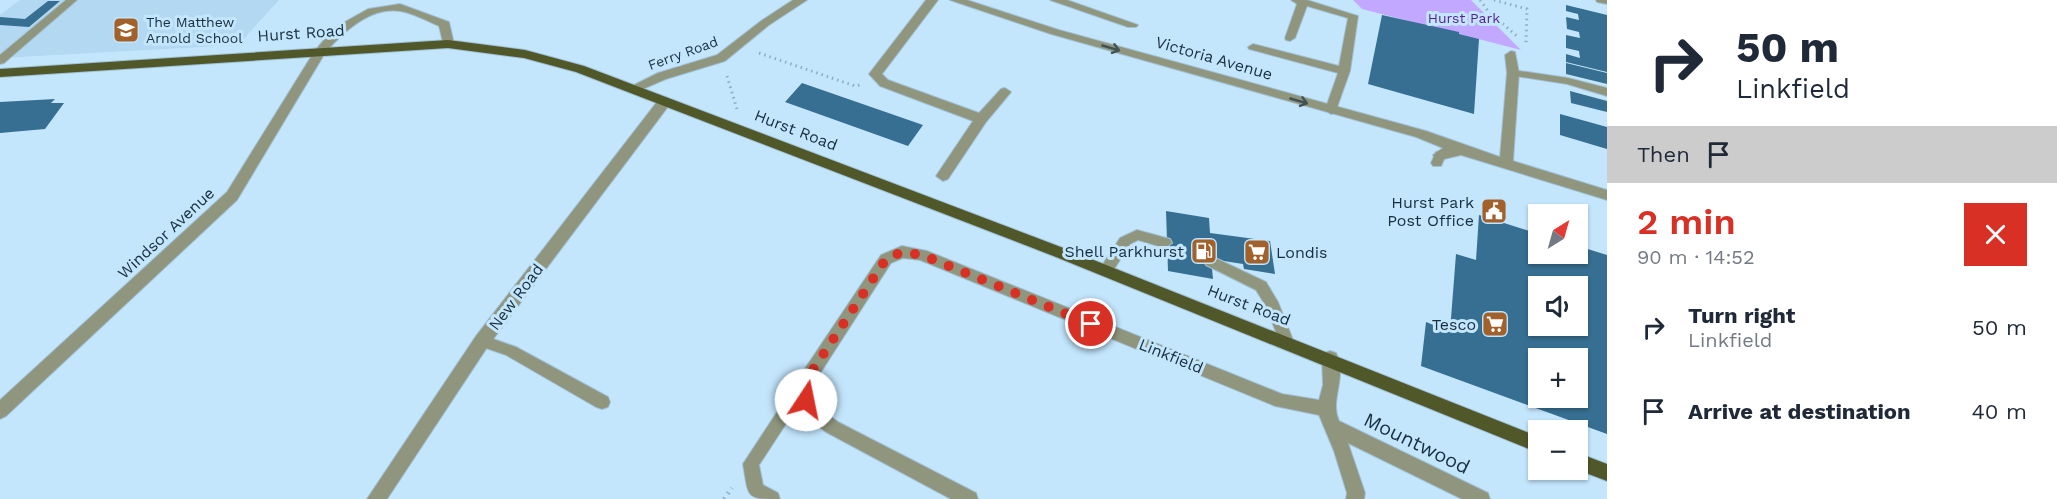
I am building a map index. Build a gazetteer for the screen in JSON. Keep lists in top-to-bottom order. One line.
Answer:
{"streets":{"main road":["Hurst Road"],"street":["Ferry Road","Victoria Avenue","Windsor Avenue","New Road","Linkfield","Mountwood"]},"crossings":[["Hurst Road","Ferry Road"],["Hurst Road","Windsor Avenue"],["Hurst Road","New Road"]],"parks":["Hurst Park"],"places":{"school or university":["The Matthew Arnold School"],"public building":["Hurst Park Post Office"],"fuel station":["Shell Parkhurst"],"supermarket":["Londis","Tesco"]},"north":"top right","page":{"turn":["50 m","Linkfield"],"then":"Then","heading":["2 min","90 m · 14:52"],"map_buttons":["+","−"],"list":[{"name":"Turn right","note":"Linkfield","value":"50 m"},{"name":"Arrive at destination","value":"40 m"}]}}
